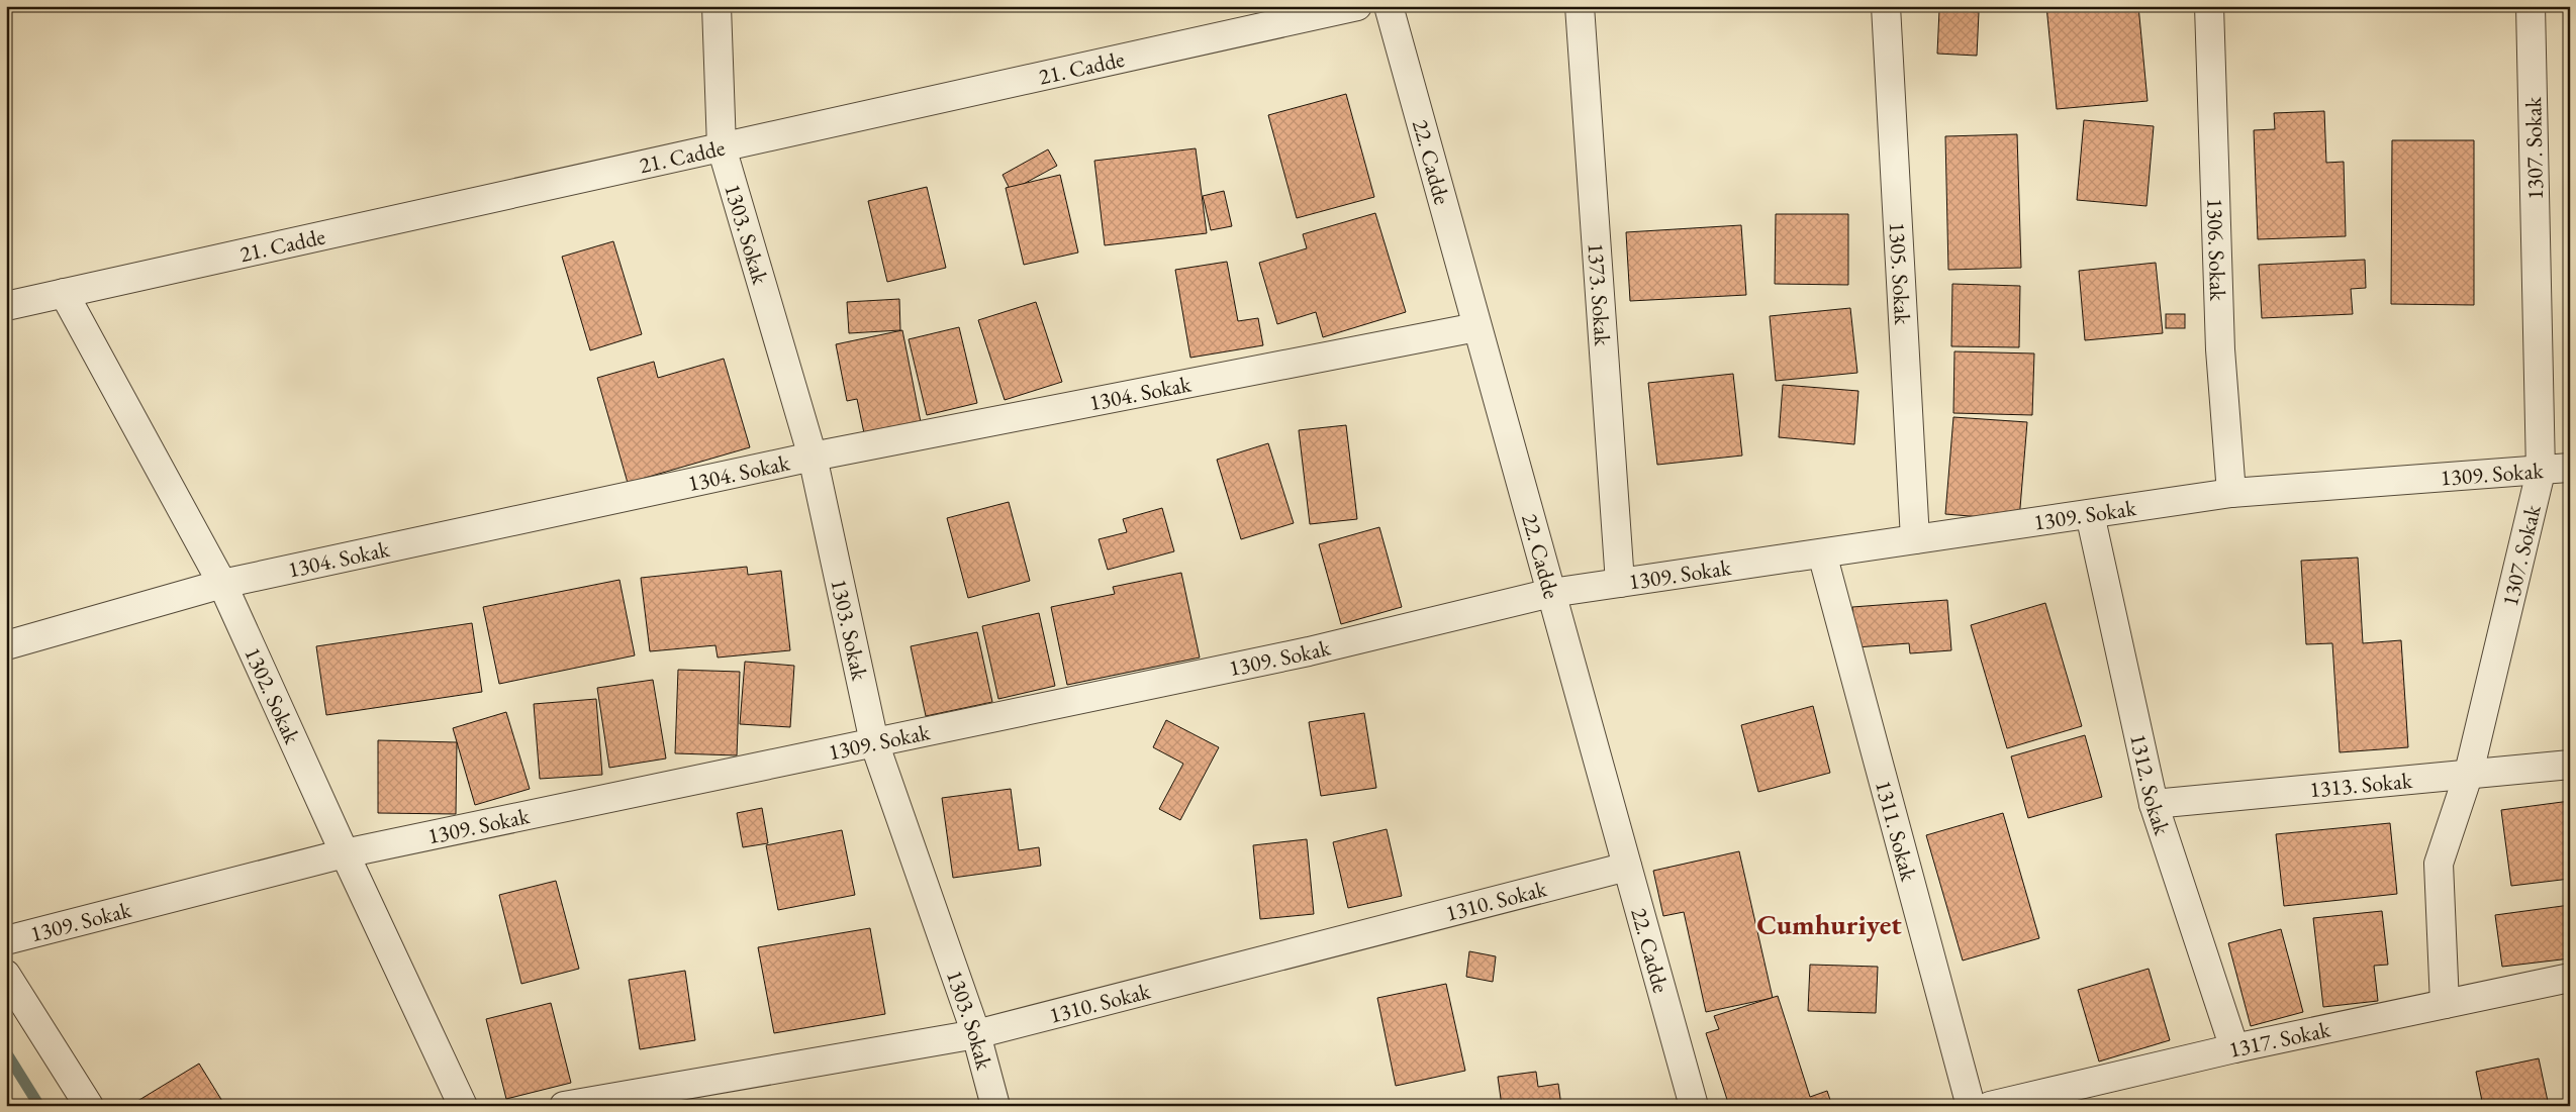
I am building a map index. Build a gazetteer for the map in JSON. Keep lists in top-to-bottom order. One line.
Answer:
{"streets":{"street":["21. Cadde","1307. Sokak","22. Cadde","1303. Sokak","1306. Sokak","1305. Sokak","1373. Sokak","1304. Sokak","1309. Sokak","1302. Sokak","1312. Sokak","1313. Sokak","1311. Sokak","1310. Sokak","1317. Sokak"]},"crossings":[["21. Cadde","1303. Sokak"],["21. Cadde","1302. Sokak"],["1307. Sokak","1309. Sokak"],["1307. Sokak","1313. Sokak"],["1307. Sokak","1317. Sokak"],["22. Cadde","1304. Sokak"],["22. Cadde","1309. Sokak"],["22. Cadde","1310. Sokak"],["1303. Sokak","1304. Sokak"],["1303. Sokak","1309. Sokak"],["1303. Sokak","1310. Sokak"],["1306. Sokak","1309. Sokak"],["1305. Sokak","1309. Sokak"],["1373. Sokak","1309. Sokak"],["1304. Sokak","1302. Sokak"],["1309. Sokak","1302. Sokak"],["1309. Sokak","1312. Sokak"],["1309. Sokak","1311. Sokak"],["1312. Sokak","1313. Sokak"],["1312. Sokak","1317. Sokak"]],"districts":["Cumhuriyet"]}
